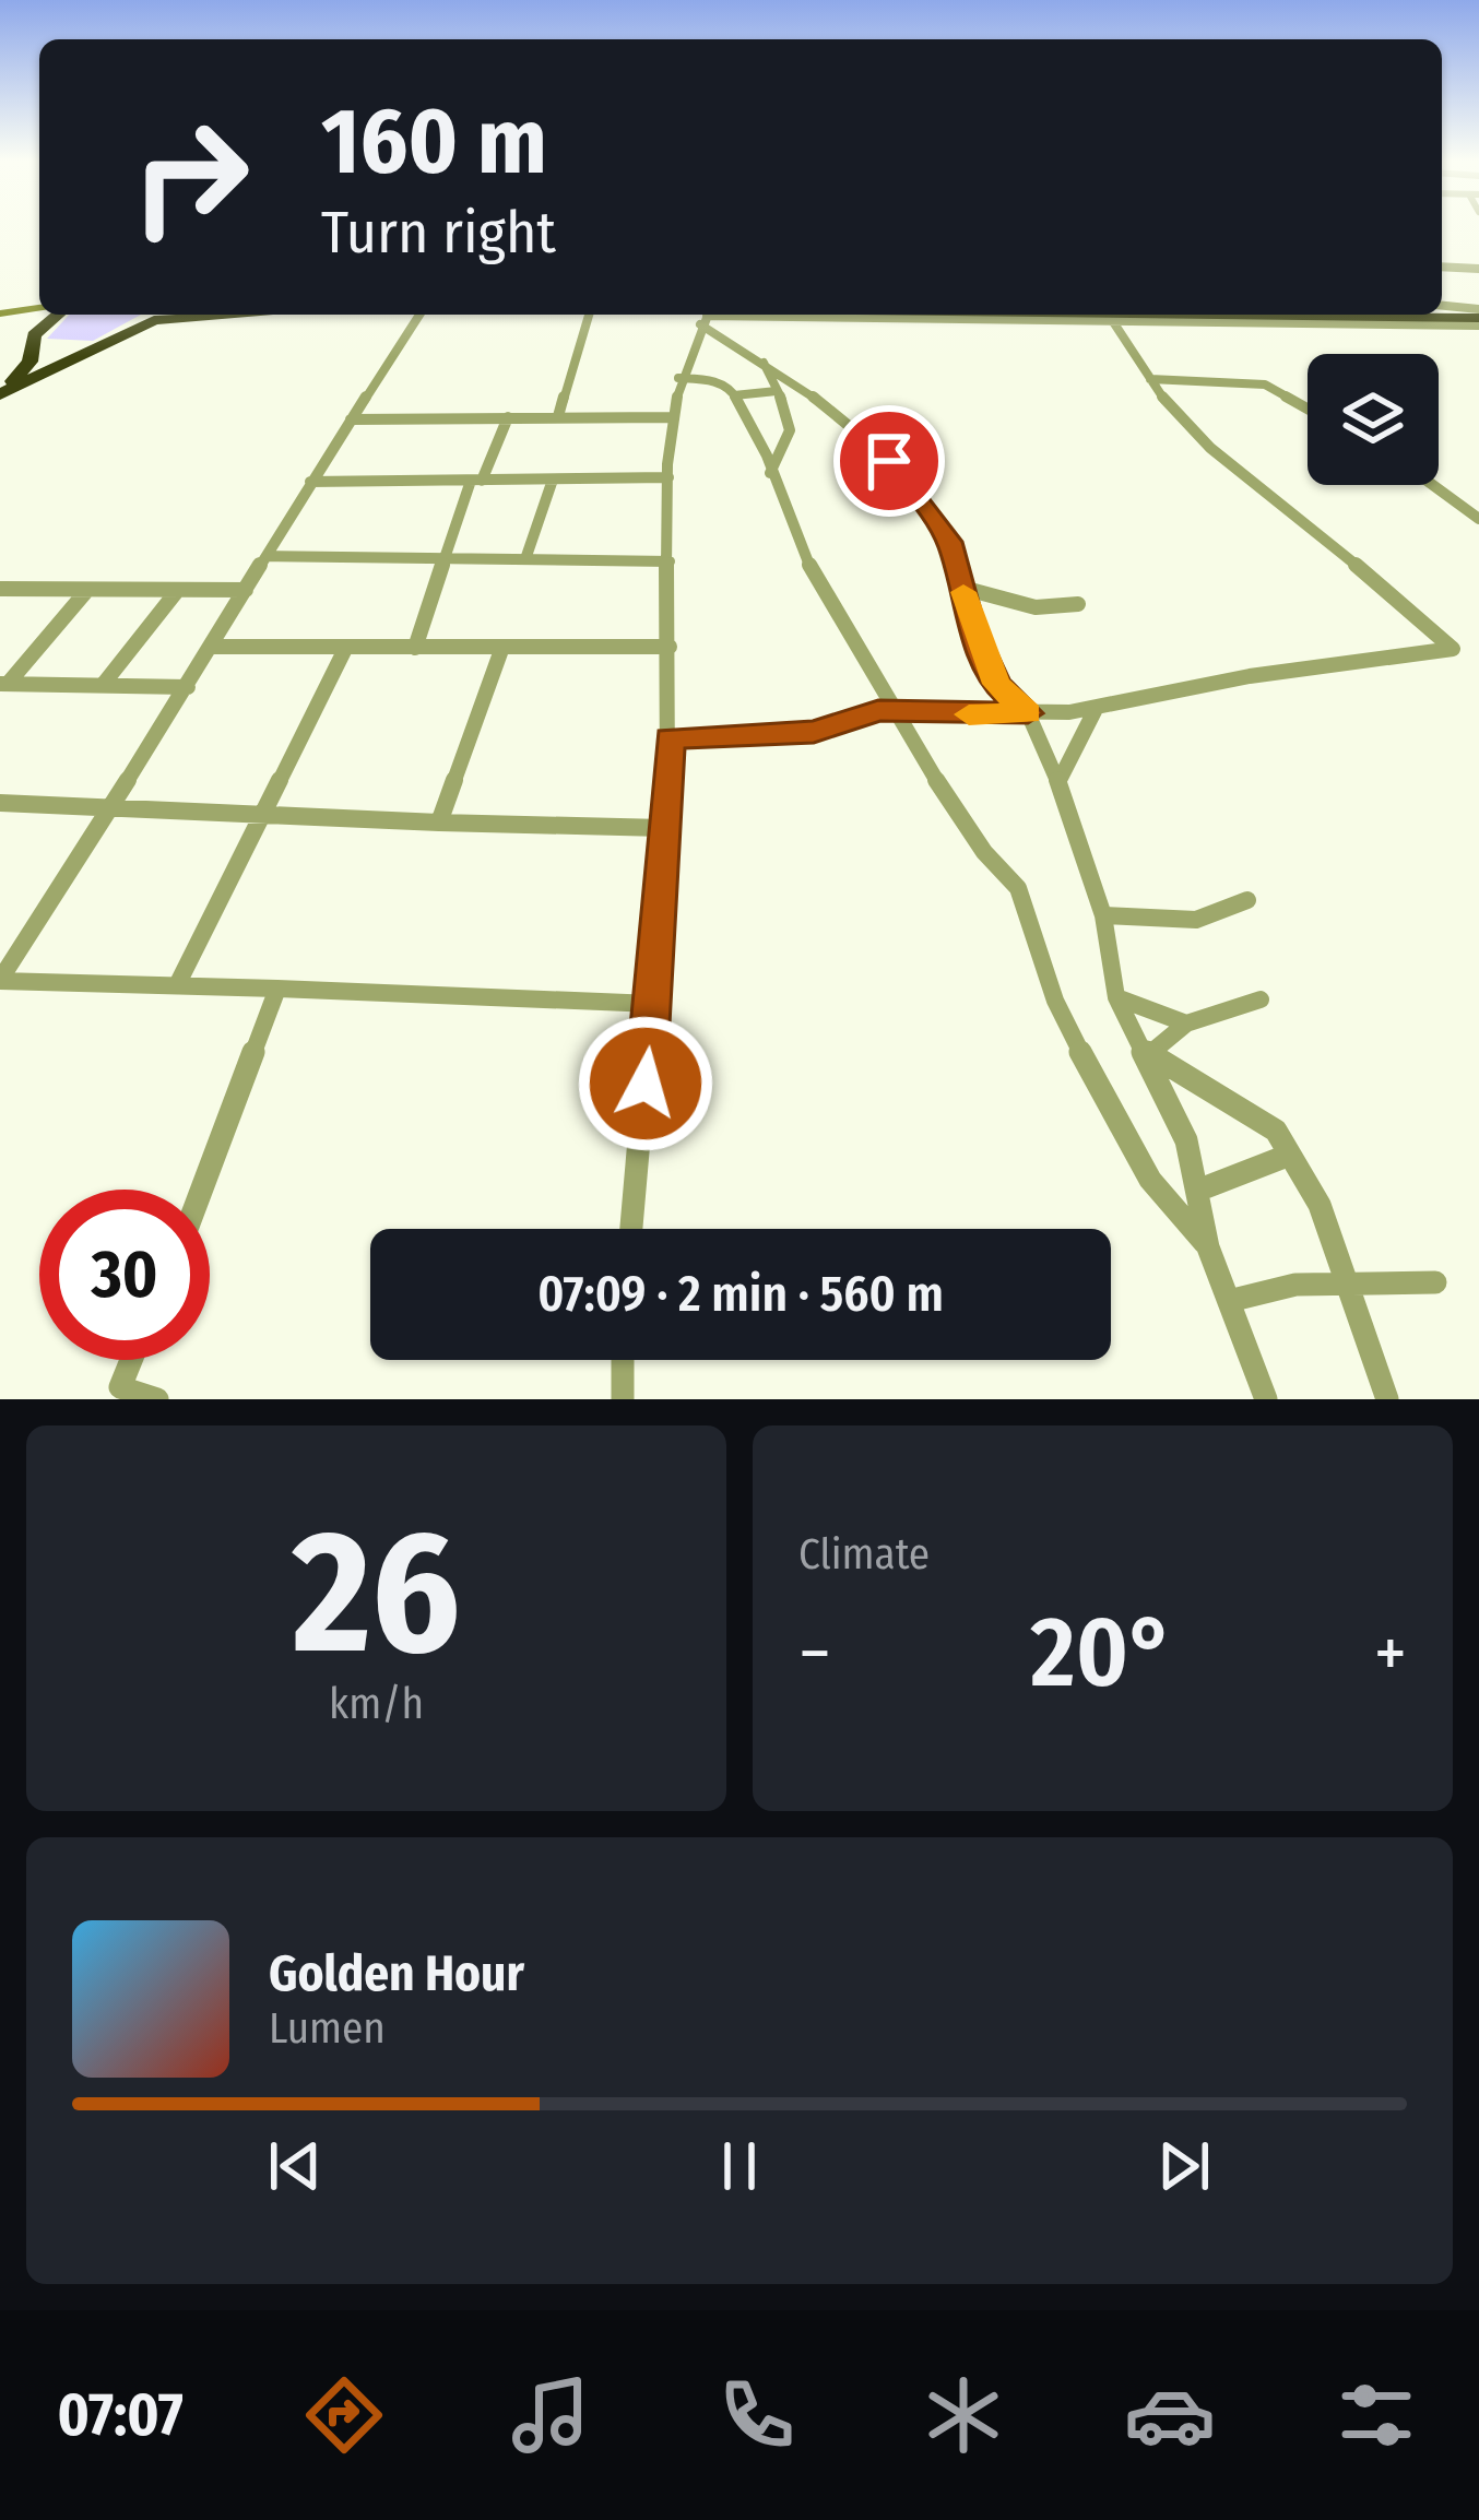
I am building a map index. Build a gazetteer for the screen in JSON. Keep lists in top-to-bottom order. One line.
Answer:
{"page":{"turn":["160 m","Turn right"],"limit":"30","trip":"07:09 · 2 min · 560 m","tile":[["26","km/h"],"Climate"],"heat":["−","20°","+"],"song":["Golden Hour","Lumen"],"tabs":"07:07"}}
